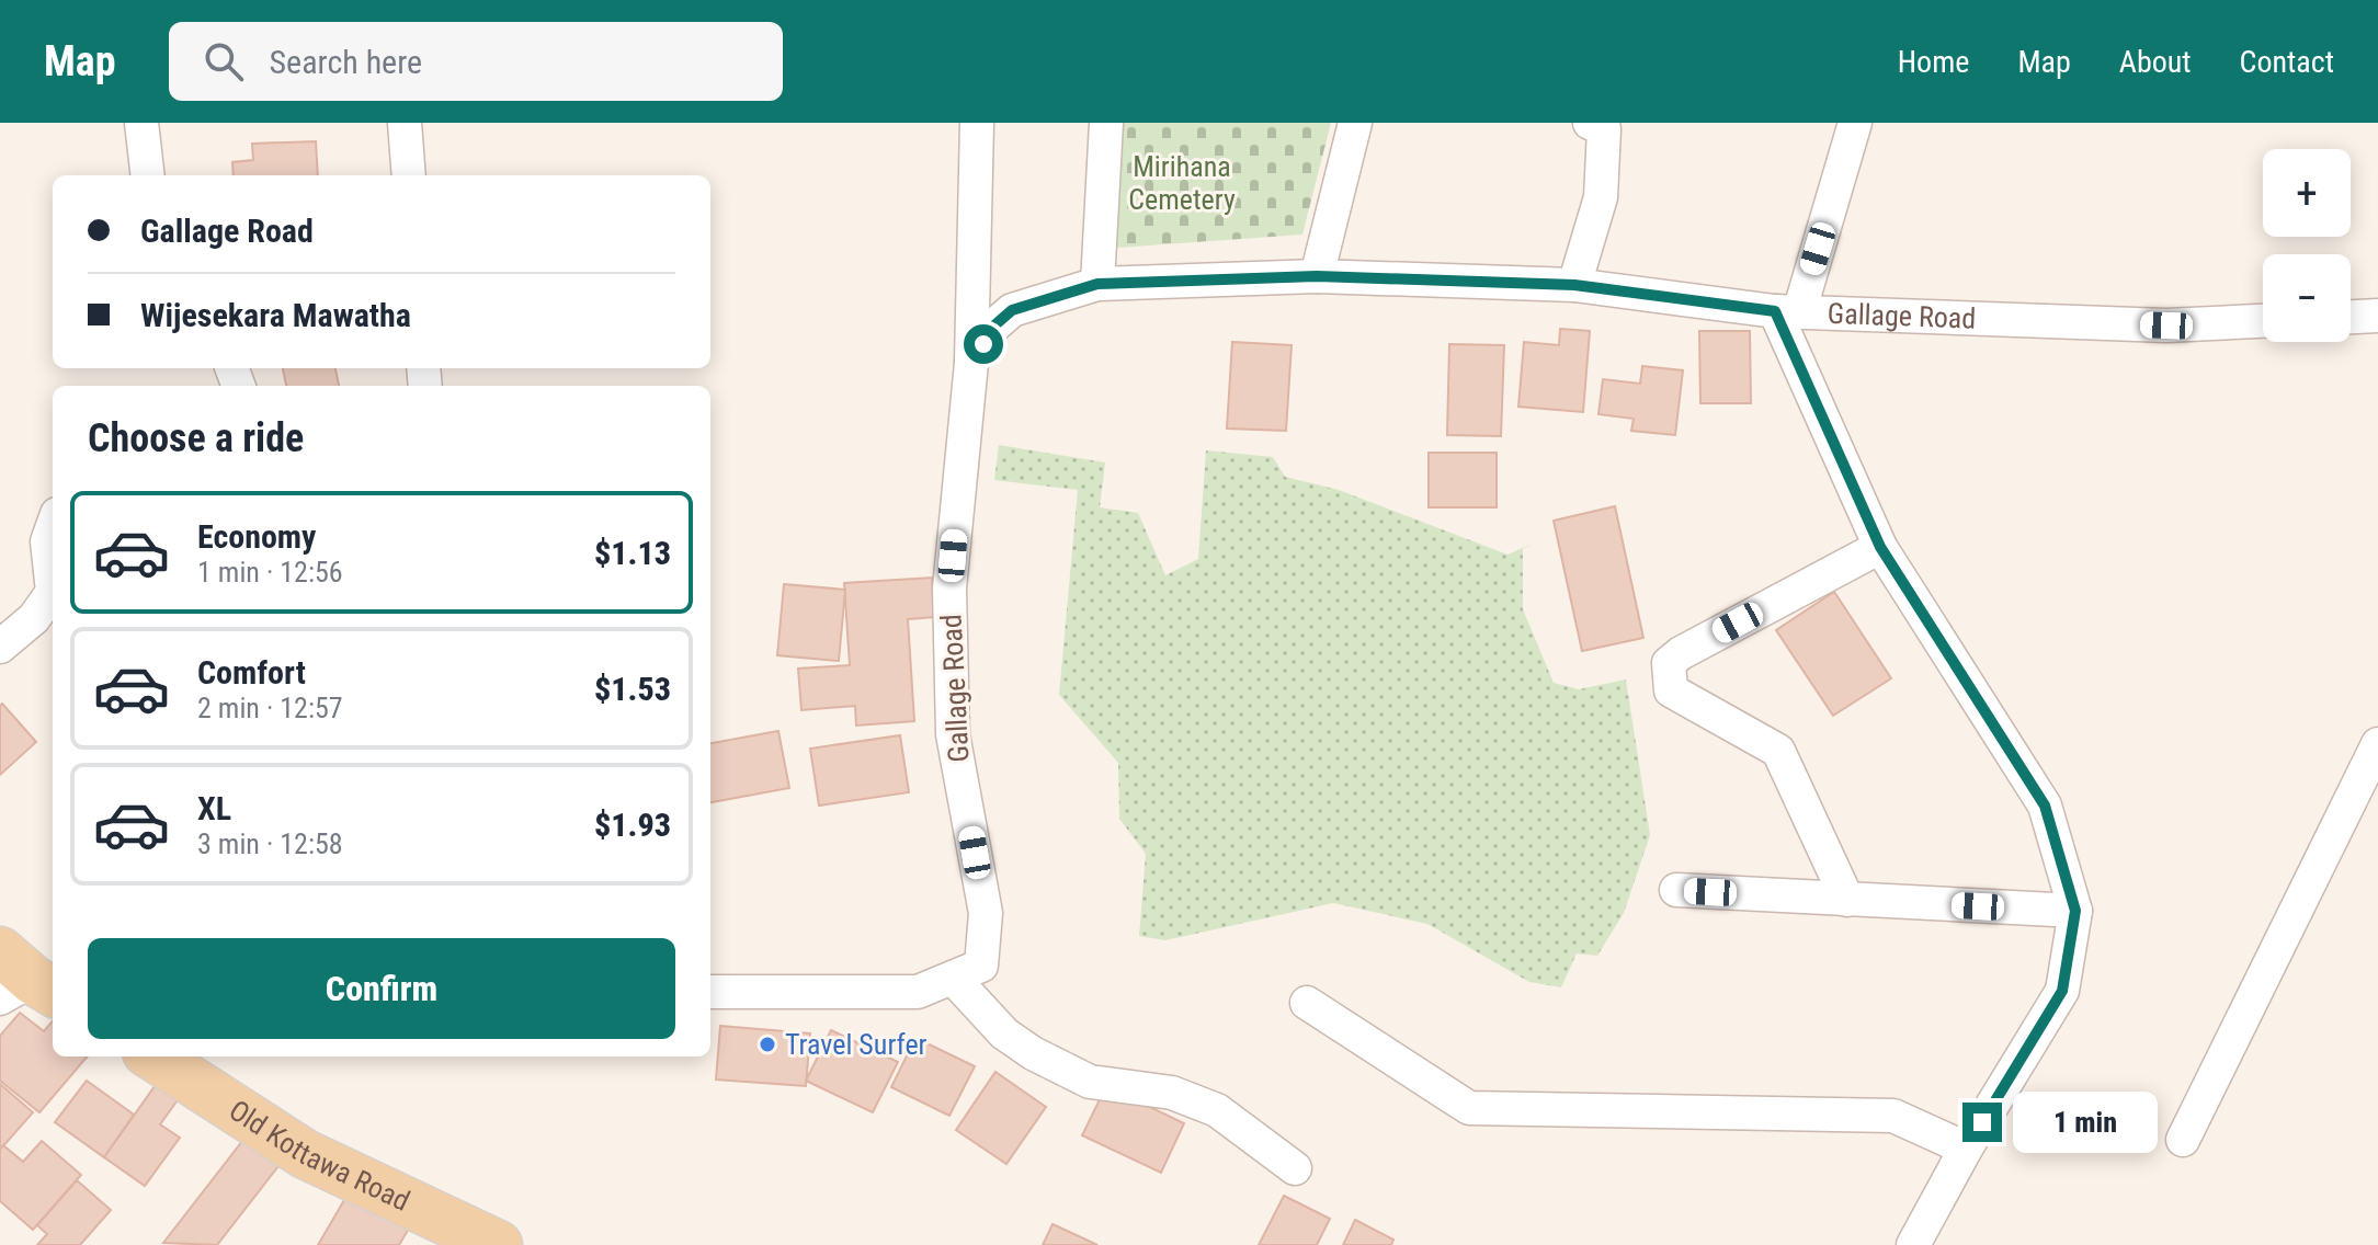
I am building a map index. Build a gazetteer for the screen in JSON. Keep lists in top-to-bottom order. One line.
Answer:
{"streets":{"main road":["Old Kottawa Road"],"street":["Gallage Road"]},"parks":["Mirihana Cemetery"],"places":["Travel Surfer"],"page":{"header":"Map","search":"Search here","nav":["Home","Map","About","Contact"],"map_buttons":["+","−"],"banner":["Gallage Road","Wijesekara Mawatha"],"heading":"Choose a ride","list":[{"name":"Economy","note":"1 min · 12:56","value":"$1.13"},{"name":"Comfort","note":"2 min · 12:57","value":"$1.53"},{"name":"XL","note":"3 min · 12:58","value":"$1.93"}],"buttons":"Confirm","bubble":"1 min"}}
